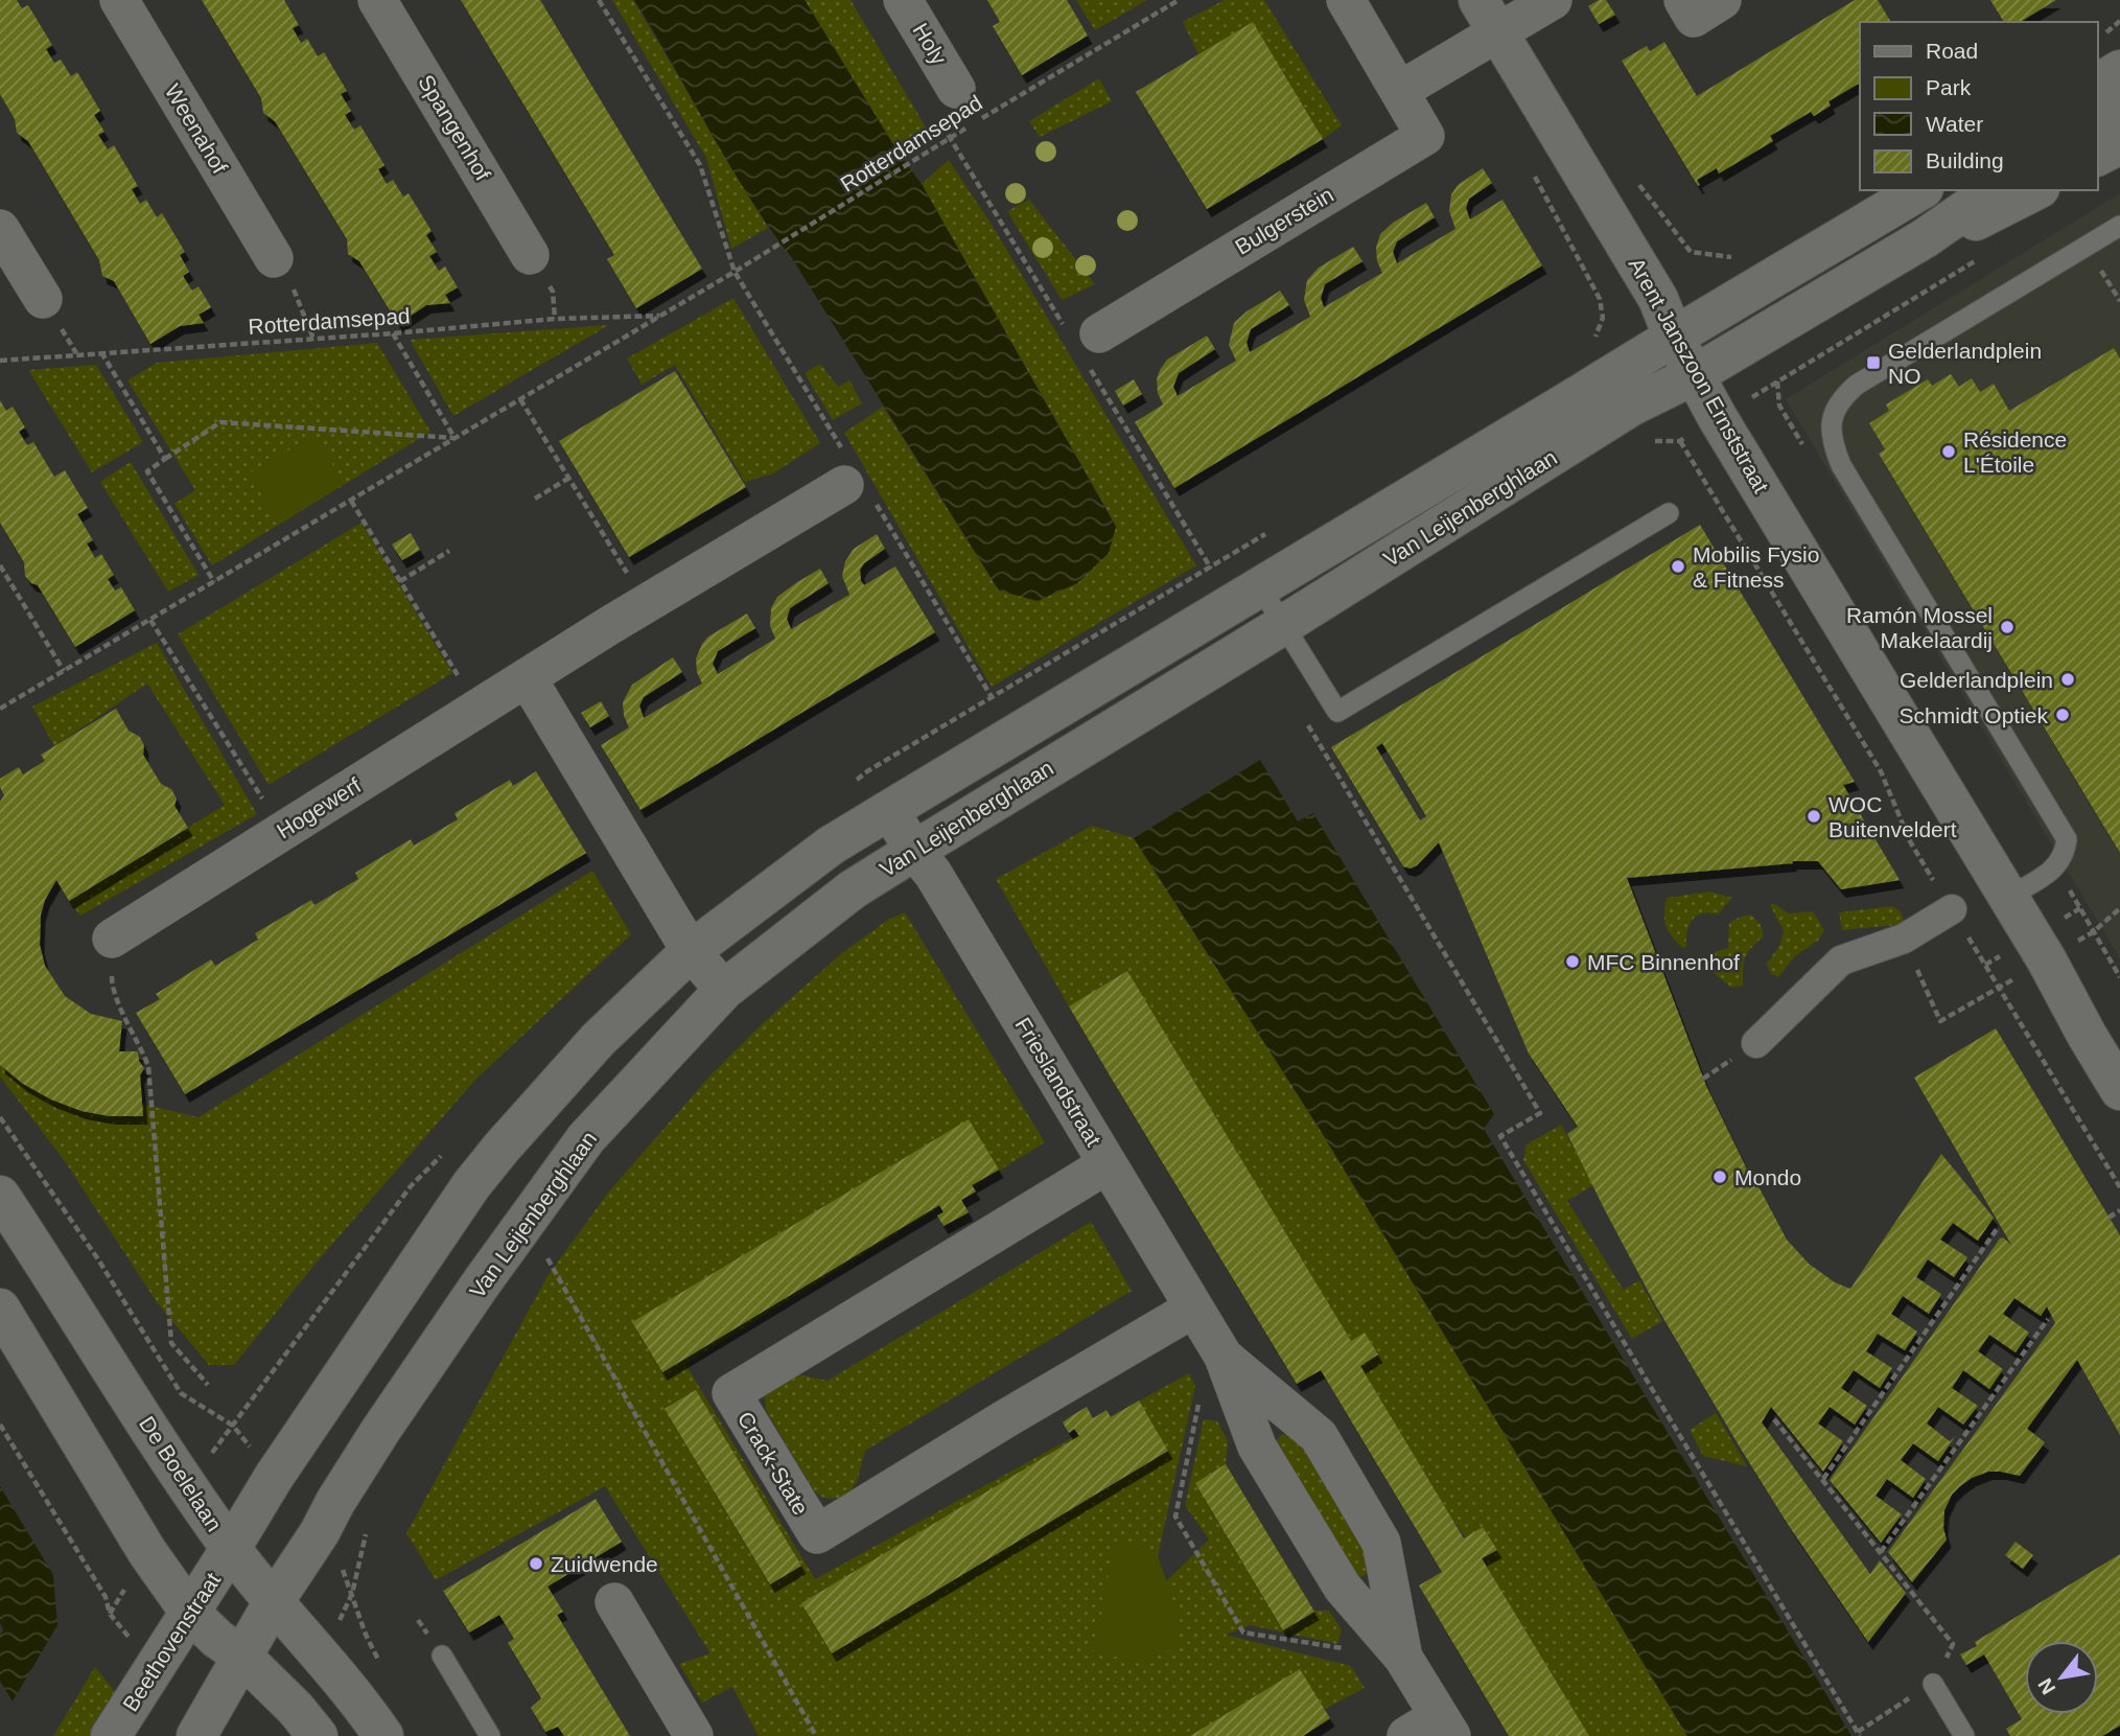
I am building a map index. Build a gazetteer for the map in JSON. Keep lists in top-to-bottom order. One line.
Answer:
{"streets":{"street":["Holy","Spangenhof","Weenahof","Bulgerstein","Arent Janszoon Ernststraat","Van Leijenberghlaan","Hogewerf","Frieslandstraat","Crack-State","De Boelelaan","Beethovenstraat"],"path":["Rotterdamsepad"]},"crossings":[["Arent Janszoon Ernststraat","Van Leijenberghlaan"],["Van Leijenberghlaan","Frieslandstraat"],["Van Leijenberghlaan","De Boelelaan"],["Van Leijenberghlaan","Beethovenstraat"],["Frieslandstraat","Crack-State"],["De Boelelaan","Beethovenstraat"]],"places":{"transit":["Gelderlandplein NO"],"other":["Résidence L'Étoile","Mobilis Fysio & Fitness","Ramón Mossel Makelaardij","Gelderlandplein","Schmidt Optiek","WOC Buitenveldert","MFC Binnenhof","Mondo","Zuidwende"]},"legend":["Road","Park","Water","Building"],"north":"bottom left"}
